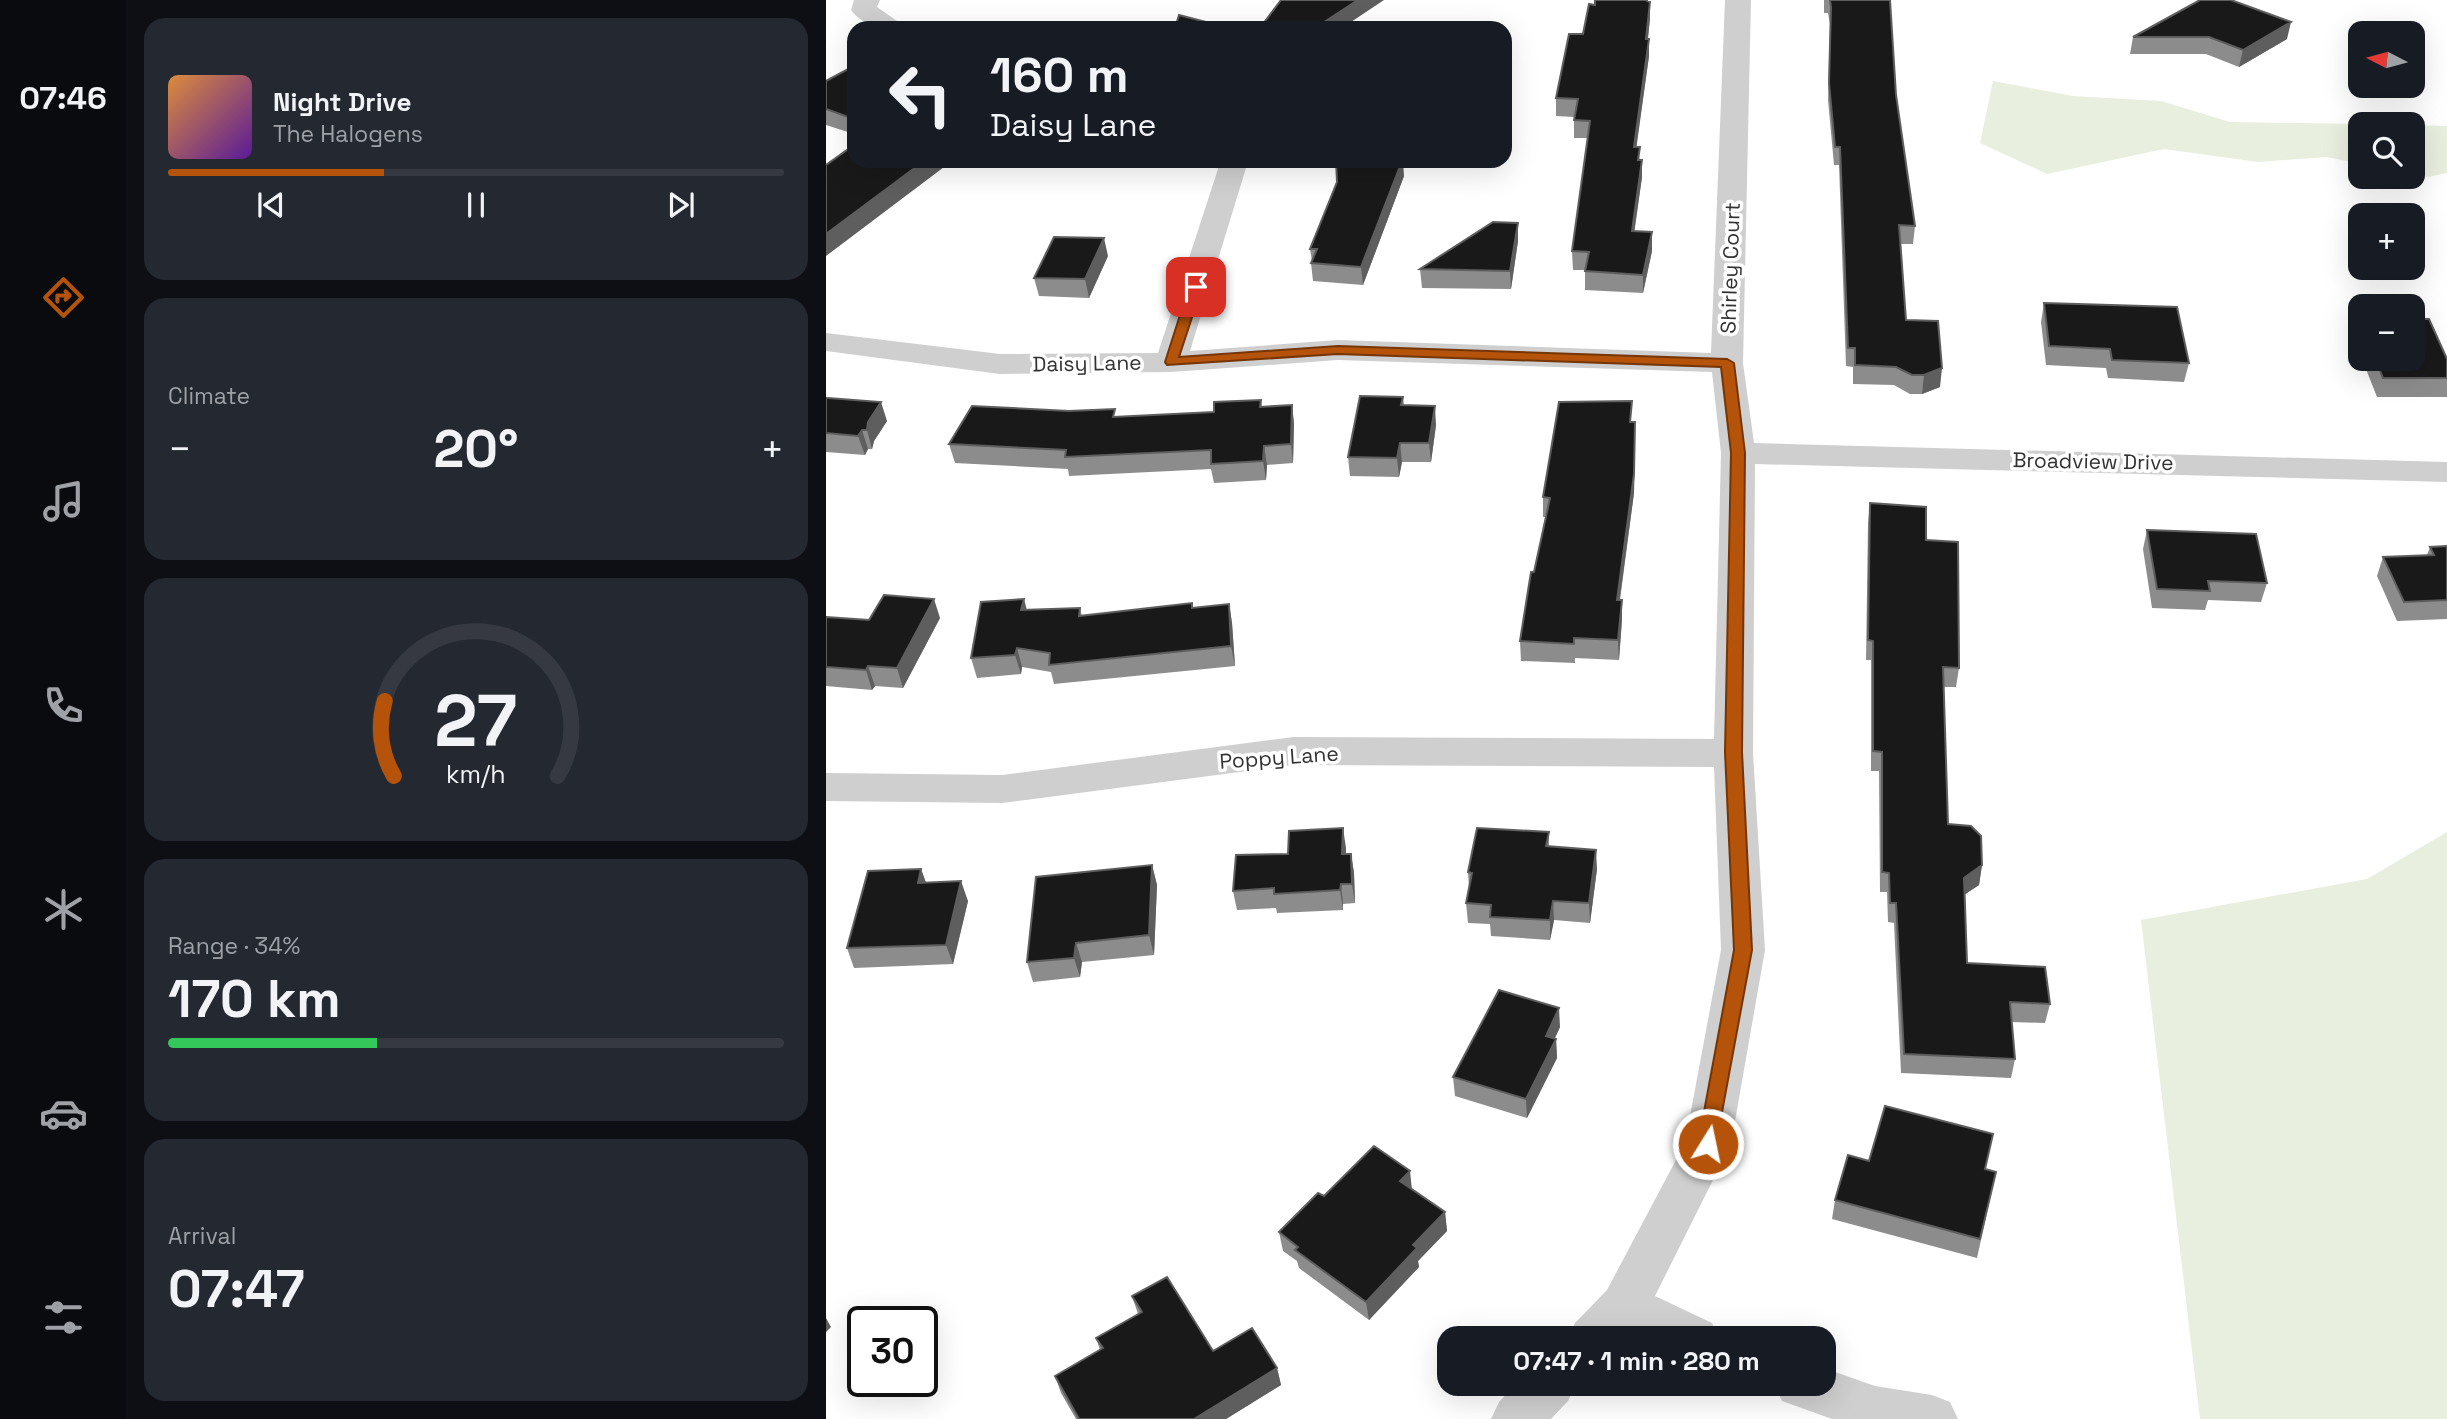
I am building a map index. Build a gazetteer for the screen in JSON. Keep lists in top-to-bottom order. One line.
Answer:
{"streets":{"street":["Shirley Court","Daisy Lane","Broadview Drive","Poppy Lane"]},"crossings":[["Shirley Court","Daisy Lane"],["Shirley Court","Broadview Drive"],["Shirley Court","Poppy Lane"]],"north":"left","page":{"tabs":"07:46","map_buttons":["+","−"],"turn":["160 m","Daisy Lane"],"song":["Night Drive","The Halogens"],"tile":["Climate",["Range · 34%","170 km"],["Arrival","07:47"]],"heat":["−","20°","+"],"limit":"30","trip":"07:47 · 1 min · 280 m","gauge":["27","km/h"]}}
